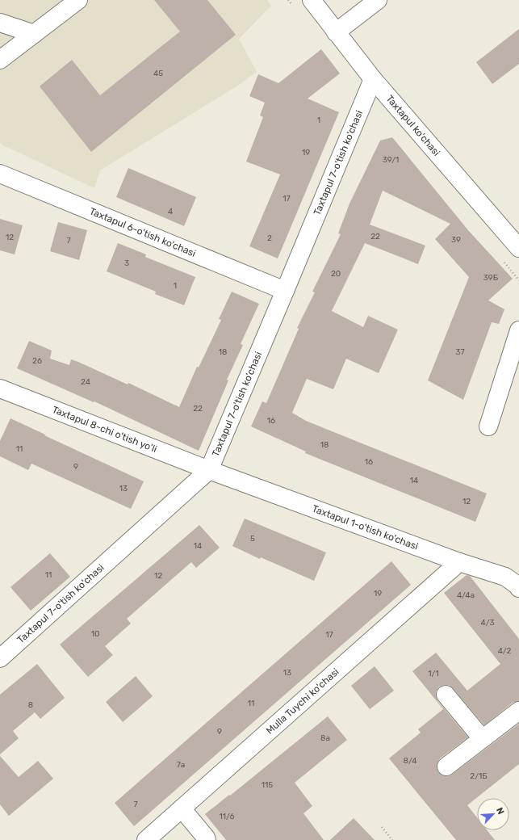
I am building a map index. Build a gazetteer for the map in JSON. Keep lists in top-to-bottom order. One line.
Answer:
{"streets":{"street":["Taxtapul ko'chasi","Taxtapul 7-o'tish ko'chasi","Taxtapul 6-o'tish ko'chasi","Taxtapul 8-chi o'tish yo'li","Taxtapul 1-o'tish ko'chasi","Mulla Tuychi ko'chasi"]},"crossings":[["Taxtapul ko'chasi","Taxtapul 7-o'tish ko'chasi"],["Taxtapul 7-o'tish ko'chasi","Taxtapul 6-o'tish ko'chasi"],["Taxtapul 7-o'tish ko'chasi","Taxtapul 8-chi o'tish yo'li"],["Taxtapul 7-o'tish ko'chasi","Taxtapul 1-o'tish ko'chasi"],["Taxtapul 8-chi o'tish yo'li","Taxtapul 1-o'tish ko'chasi"],["Taxtapul 1-o'tish ko'chasi","Mulla Tuychi ko'chasi"]],"house_numbers":["45","1","19","39/1","17","4","22","12","2","39","7","3","20","39Б","1","18","37","26","24","22","16","18","11","16","9","14","13","12","5","14","11","12","19","4/4a","4/3","10","17","4/2","13","1/1","11","8","9","8а","8/4","7а","2/1Б","115","7","11/6"],"north":"top right"}
